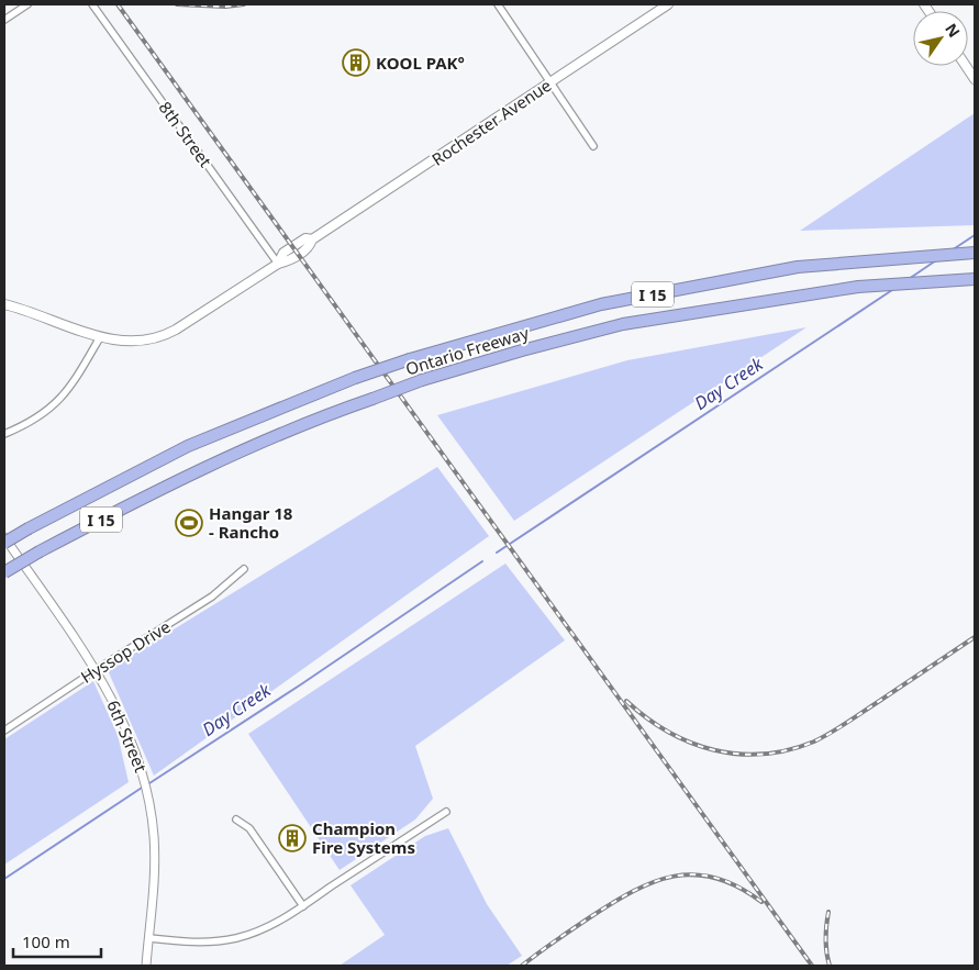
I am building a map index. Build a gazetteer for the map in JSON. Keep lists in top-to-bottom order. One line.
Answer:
{"streets":{"highway":["I 15","Ontario Freeway"],"main road":["Rochester Avenue"],"street":["8th Street","Hyssop Drive","6th Street"]},"crossings":[["Rochester Avenue","8th Street"],["Hyssop Drive","6th Street"]],"water":["Day Creek"],"places":{"building":["KOOL PAK°","Champion Fire Systems"],"sports":["Hangar 18 - Rancho"]},"scale_bar":"100 m","north":"top right"}
